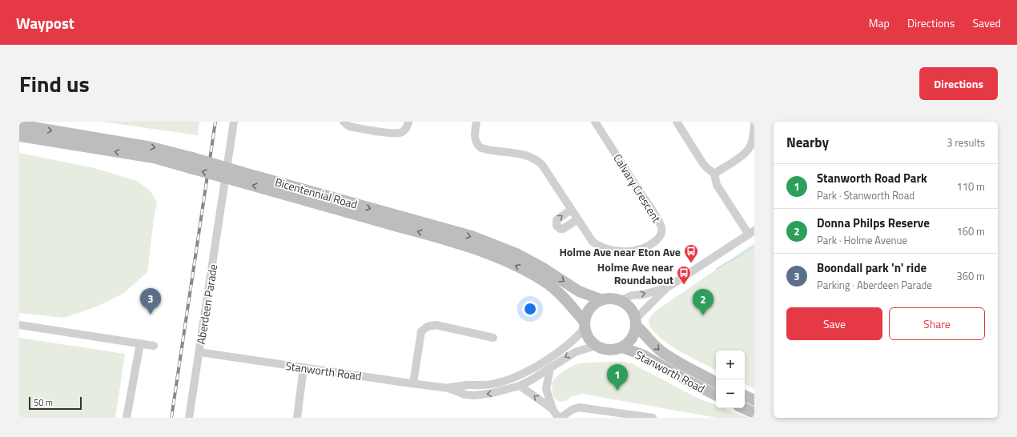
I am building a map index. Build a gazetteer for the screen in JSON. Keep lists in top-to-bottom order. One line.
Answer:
{"streets":{"main road":["Bicentennial Road","Stanworth Road"],"street":["Calvary Crescent","Aberdeen Parade"]},"crossings":[["Bicentennial Road","Stanworth Road"],["Aberdeen Parade","Stanworth Road"]],"places":{"bus stop":["Holme Ave near Eton Ave","Holme Ave near Roundabout"]},"scale_bar":"50 m","page":{"header":"Waypost","nav":["Map","Directions","Saved"],"title":"Find us","buttons":["Directions",["Save","Share"]],"heading":["Nearby","3 results"],"list":[{"mark":"1","name":"Stanworth Road Park","note":"Park · Stanworth Road","value":"110 m"},{"mark":"2","name":"Donna Philps Reserve","note":"Park · Holme Avenue","value":"160 m"},{"mark":"3","name":"Boondall park 'n' ride","note":"Parking · Aberdeen Parade","value":"360 m"}],"pins":["3","2","1"],"map_buttons":["+","−"],"scale":"50 m"}}
